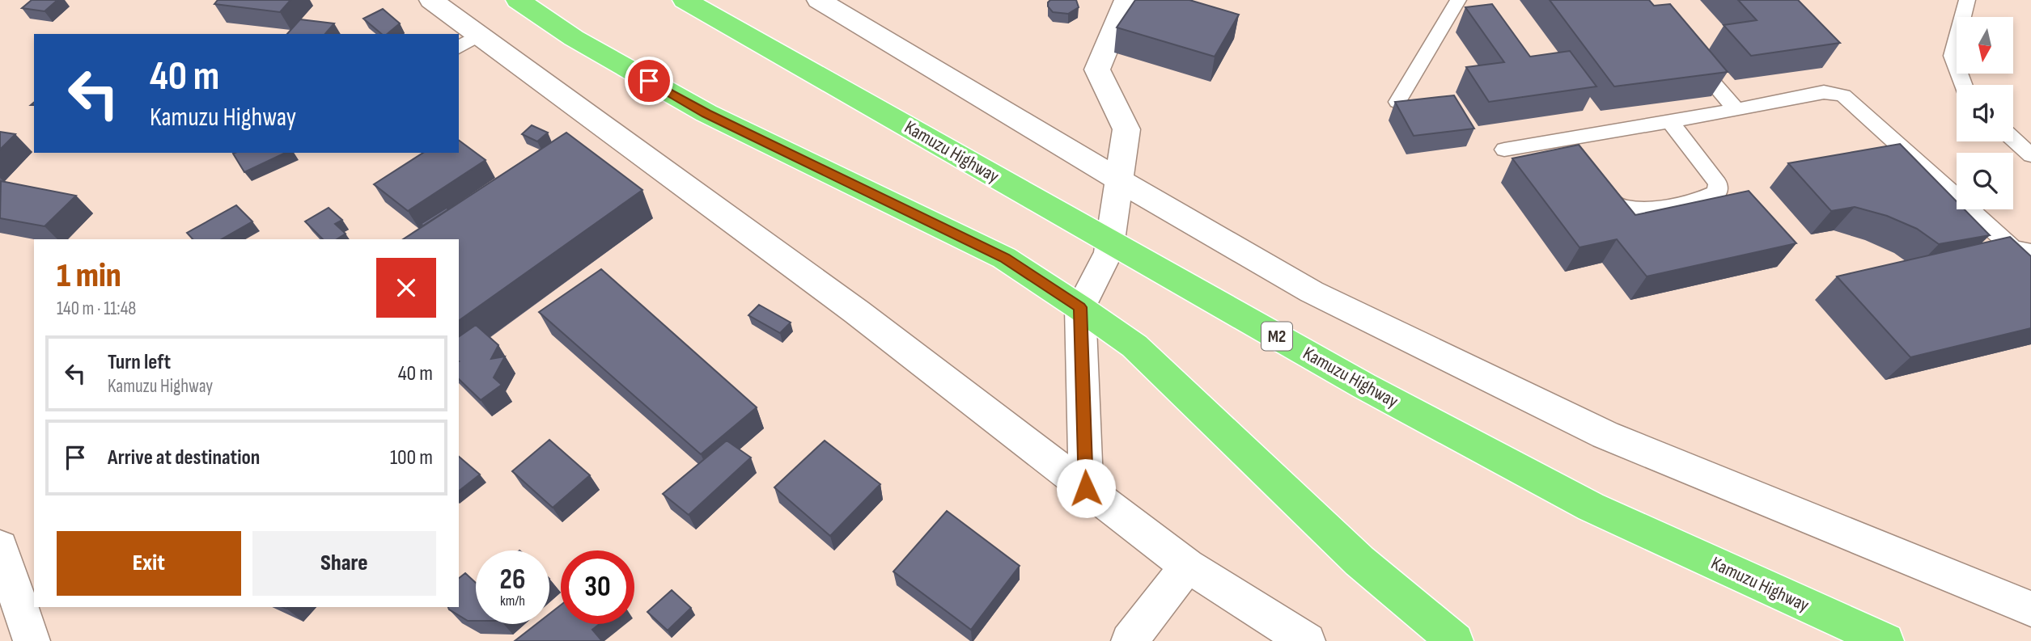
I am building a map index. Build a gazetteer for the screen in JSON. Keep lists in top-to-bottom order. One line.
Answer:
{"streets":{"highway":["Kamuzu Highway","M2"]},"north":"bottom","page":{"turn":["40 m","Kamuzu Highway"],"heading":["1 min","140 m · 11:48"],"list":[{"name":"Turn left","note":"Kamuzu Highway","value":"40 m"},{"name":"Arrive at destination","value":"100 m"}],"buttons":["Exit","Share"],"speed":"26 km/h","limit":"30"}}
